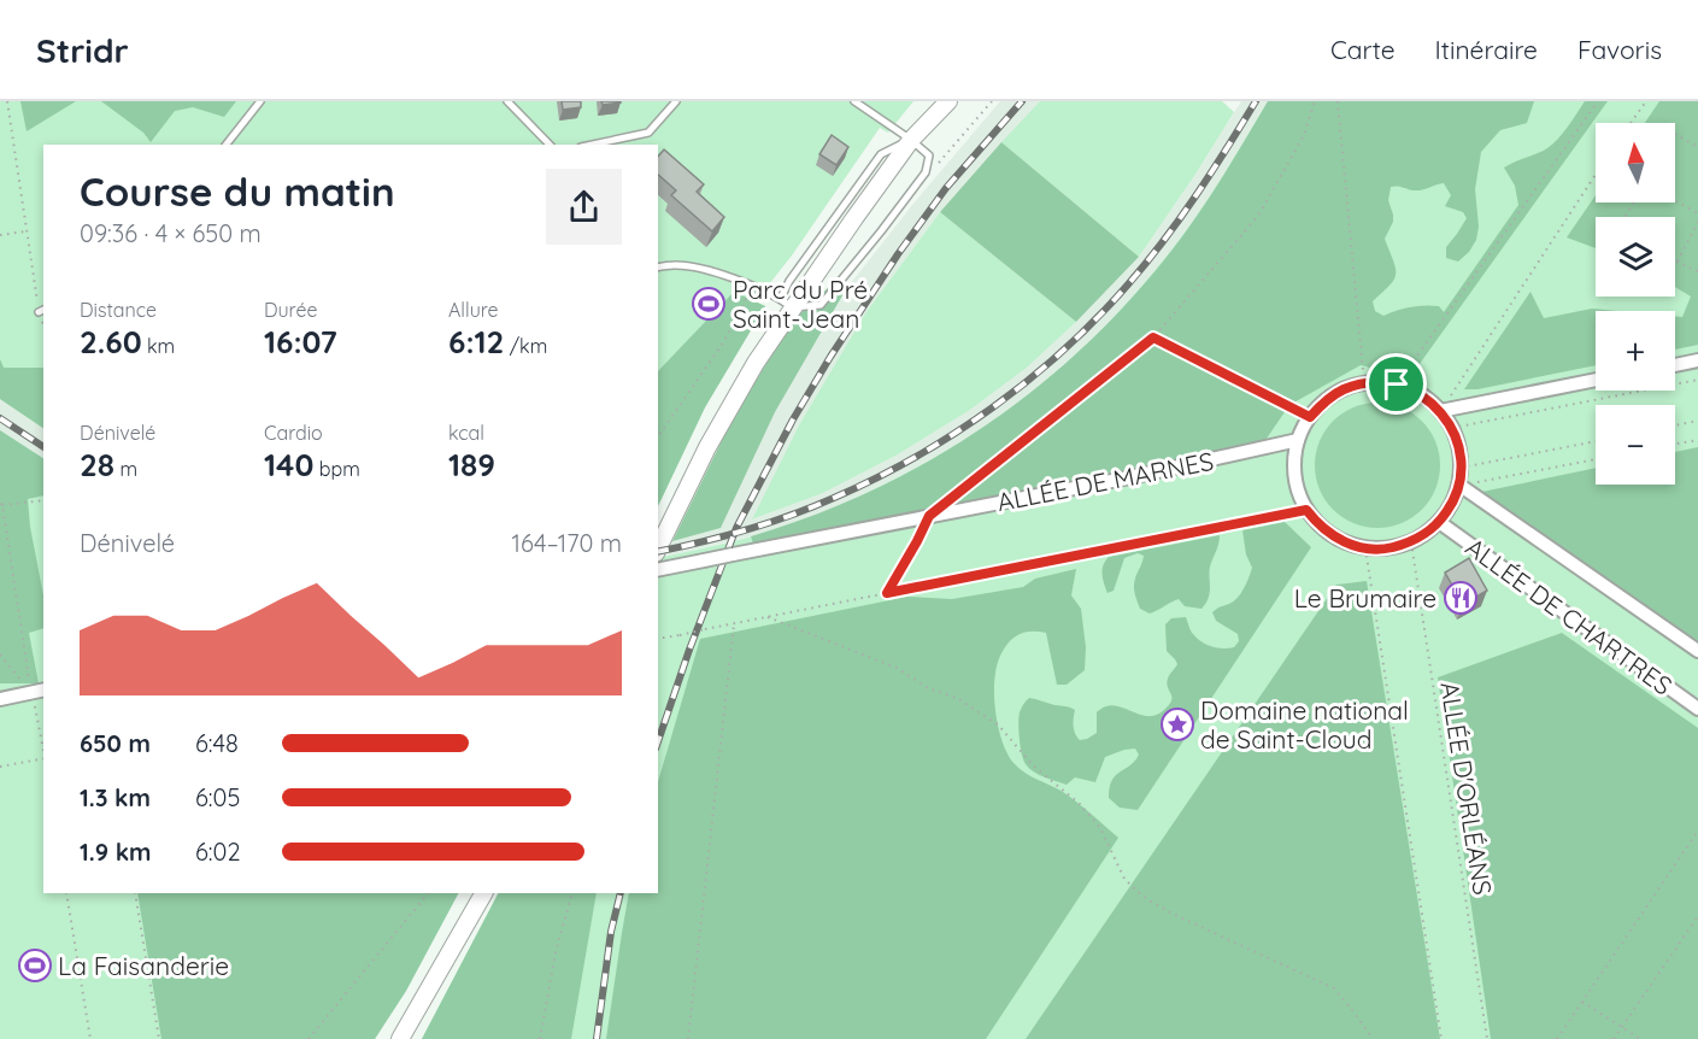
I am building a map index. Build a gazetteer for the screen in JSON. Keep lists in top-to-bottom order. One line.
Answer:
{"streets":{"street":["ALLÉE DE MARNES","ALLÉE DE CHARTRES"],"path":["ALLÉE D'ORLÉANS"]},"crossings":[["ALLÉE DE MARNES","ALLÉE DE CHARTRES"],["ALLÉE DE MARNES","ALLÉE D'ORLÉANS"],["ALLÉE DE CHARTRES","ALLÉE D'ORLÉANS"]],"places":{"sports":["Parc du Pré Saint-Jean","La Faisanderie"],"restaurant":["Le Brumaire"],"place":["Domaine national de Saint-Cloud"]},"north":"top","page":{"header":"Stridr","nav":["Carte","Itinéraire","Favoris"],"map_buttons":["+","−"],"heading":["Course du matin","09:36 · 4 × 650 m"],"stats":[["Distance","2.60 km"],["Durée","16:07"],["Allure","6:12 /km"],["Dénivelé","28 m"],["Cardio","140 bpm"],["kcal","189"]],"chart":["Dénivelé","164–170 m"],"list":[{"name":"650 m","note":"6:48"},{"name":"1.3 km","note":"6:05"},{"name":"1.9 km","note":"6:02"}]}}
